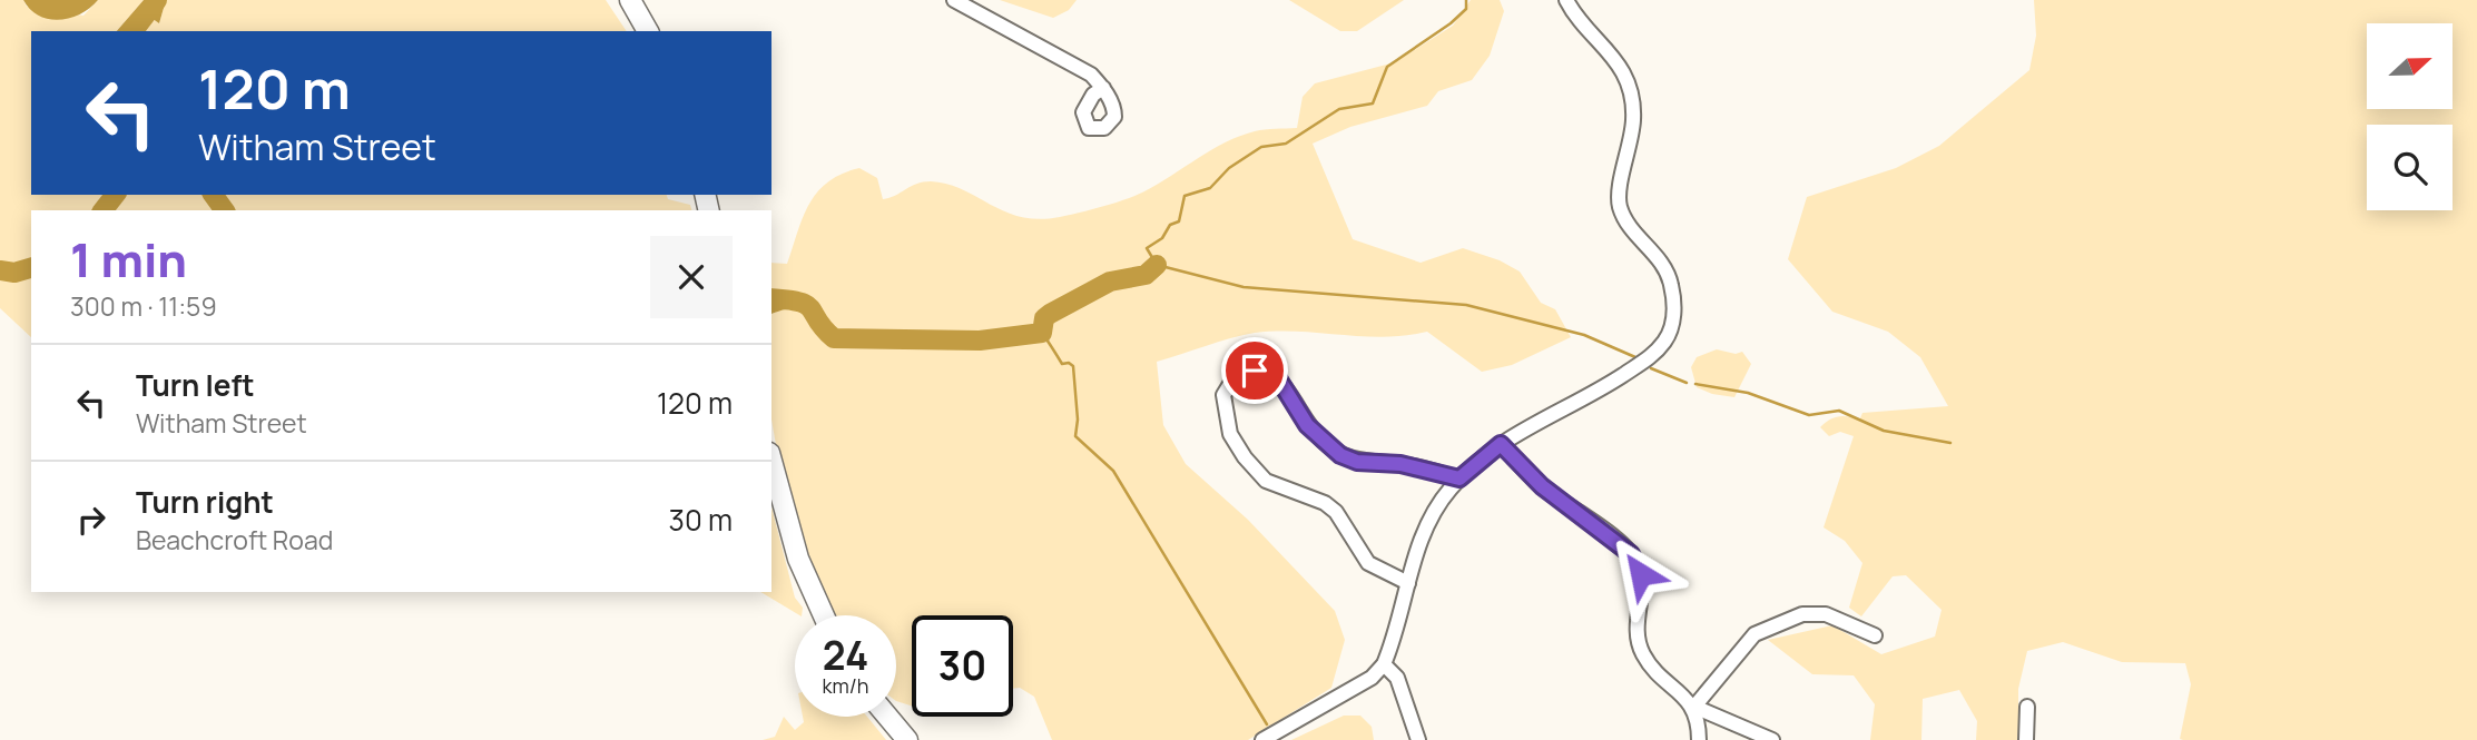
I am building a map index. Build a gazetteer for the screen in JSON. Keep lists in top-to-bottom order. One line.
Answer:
{"north":"right","page":{"turn":["120 m","Witham Street"],"heading":["1 min","300 m · 11:59"],"list":[{"name":"Turn left","note":"Witham Street","value":"120 m"},{"name":"Turn right","note":"Beachcroft Road","value":"30 m"}],"speed":"24 km/h","limit":"30"}}
